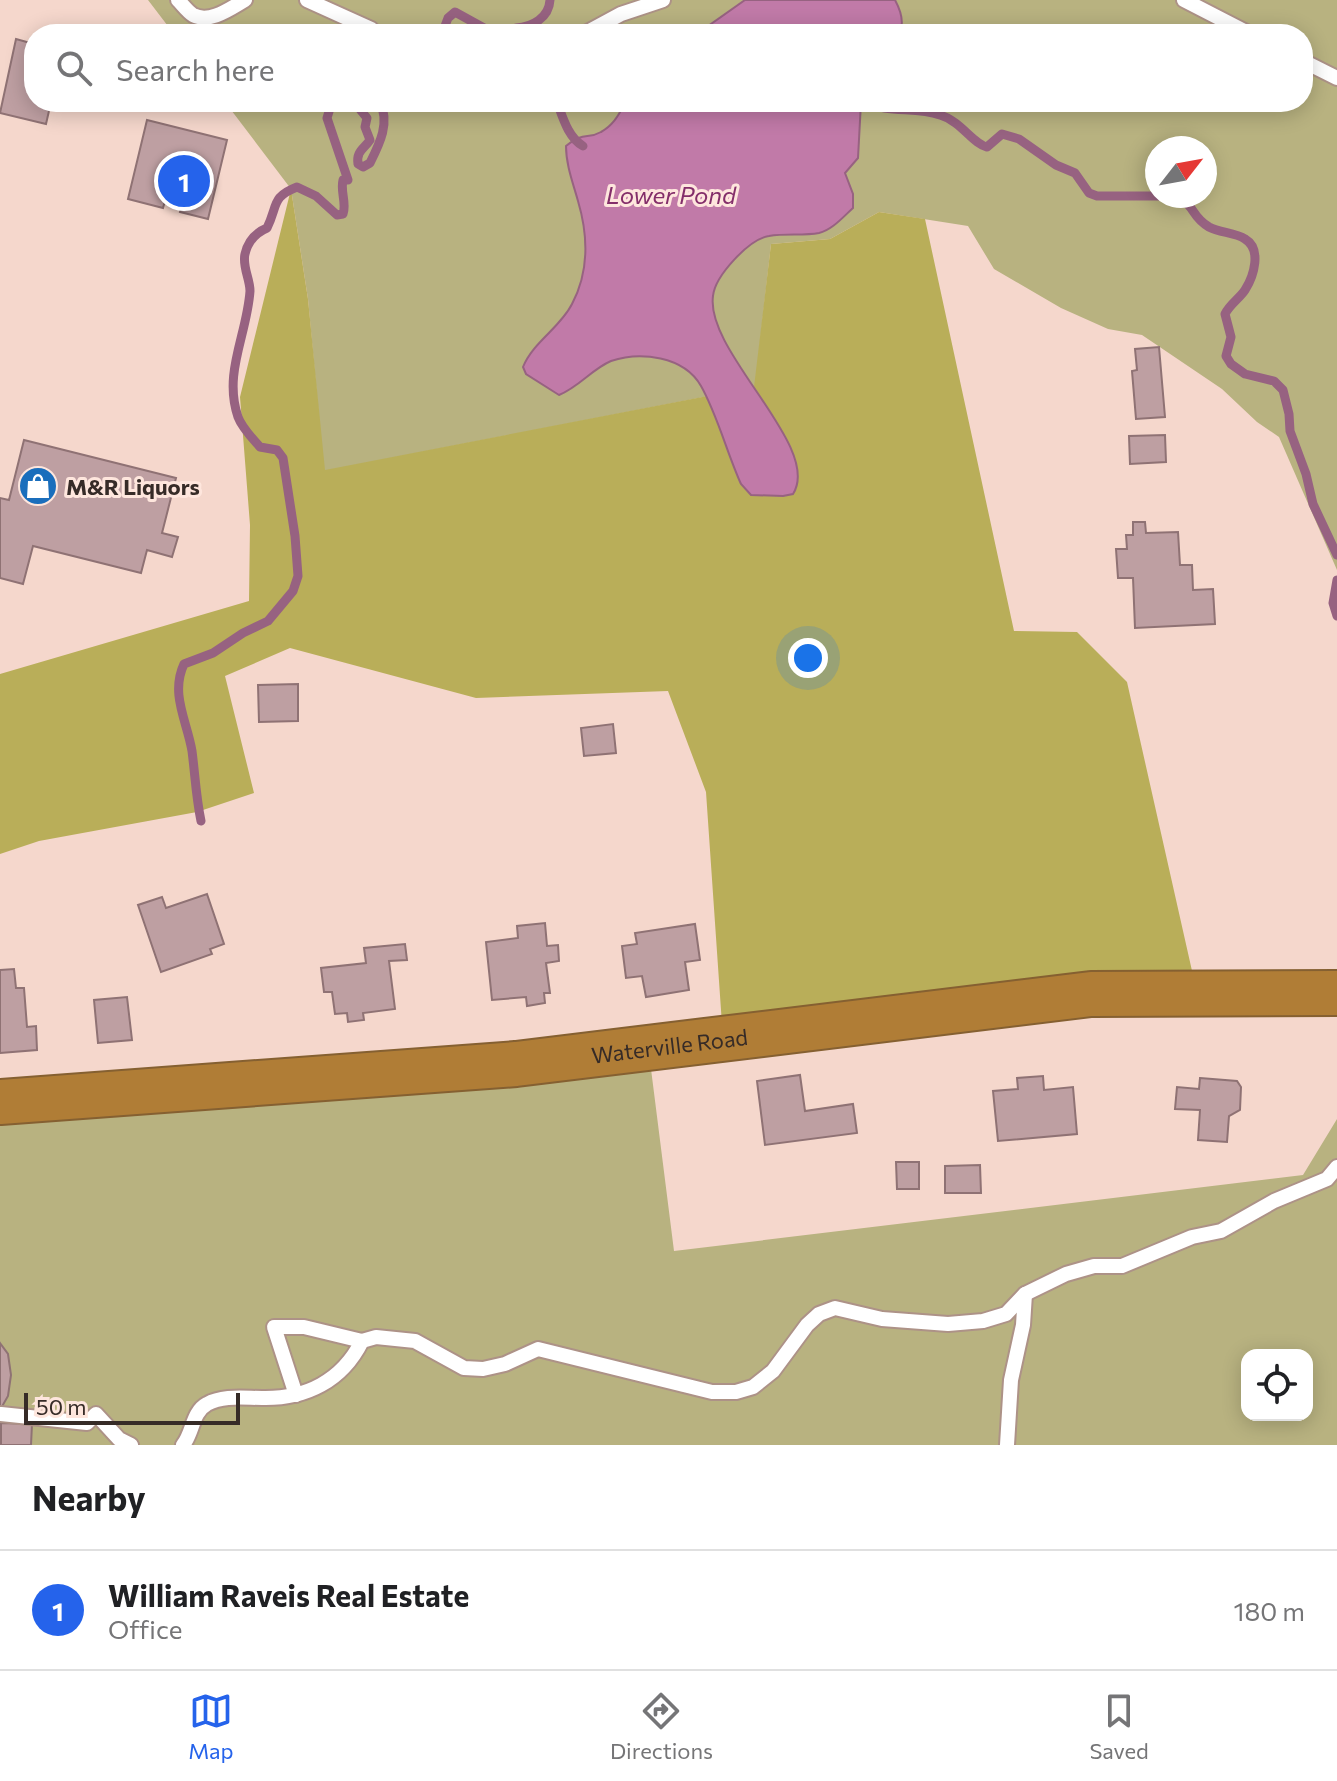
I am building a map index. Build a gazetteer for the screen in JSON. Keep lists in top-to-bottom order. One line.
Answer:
{"streets":{"highway":["Waterville Road"]},"water":["Lower Pond"],"places":{"shop":["M&R Liquors"]},"scale_bar":"50 m","north":"top right","page":{"search":"Search here","pins":"1","scale":"50 m","heading":"Nearby","list":[{"mark":"1","name":"William Raveis Real Estate","note":"Office","value":"180 m"}],"nav":["Map","Directions","Saved"]}}
